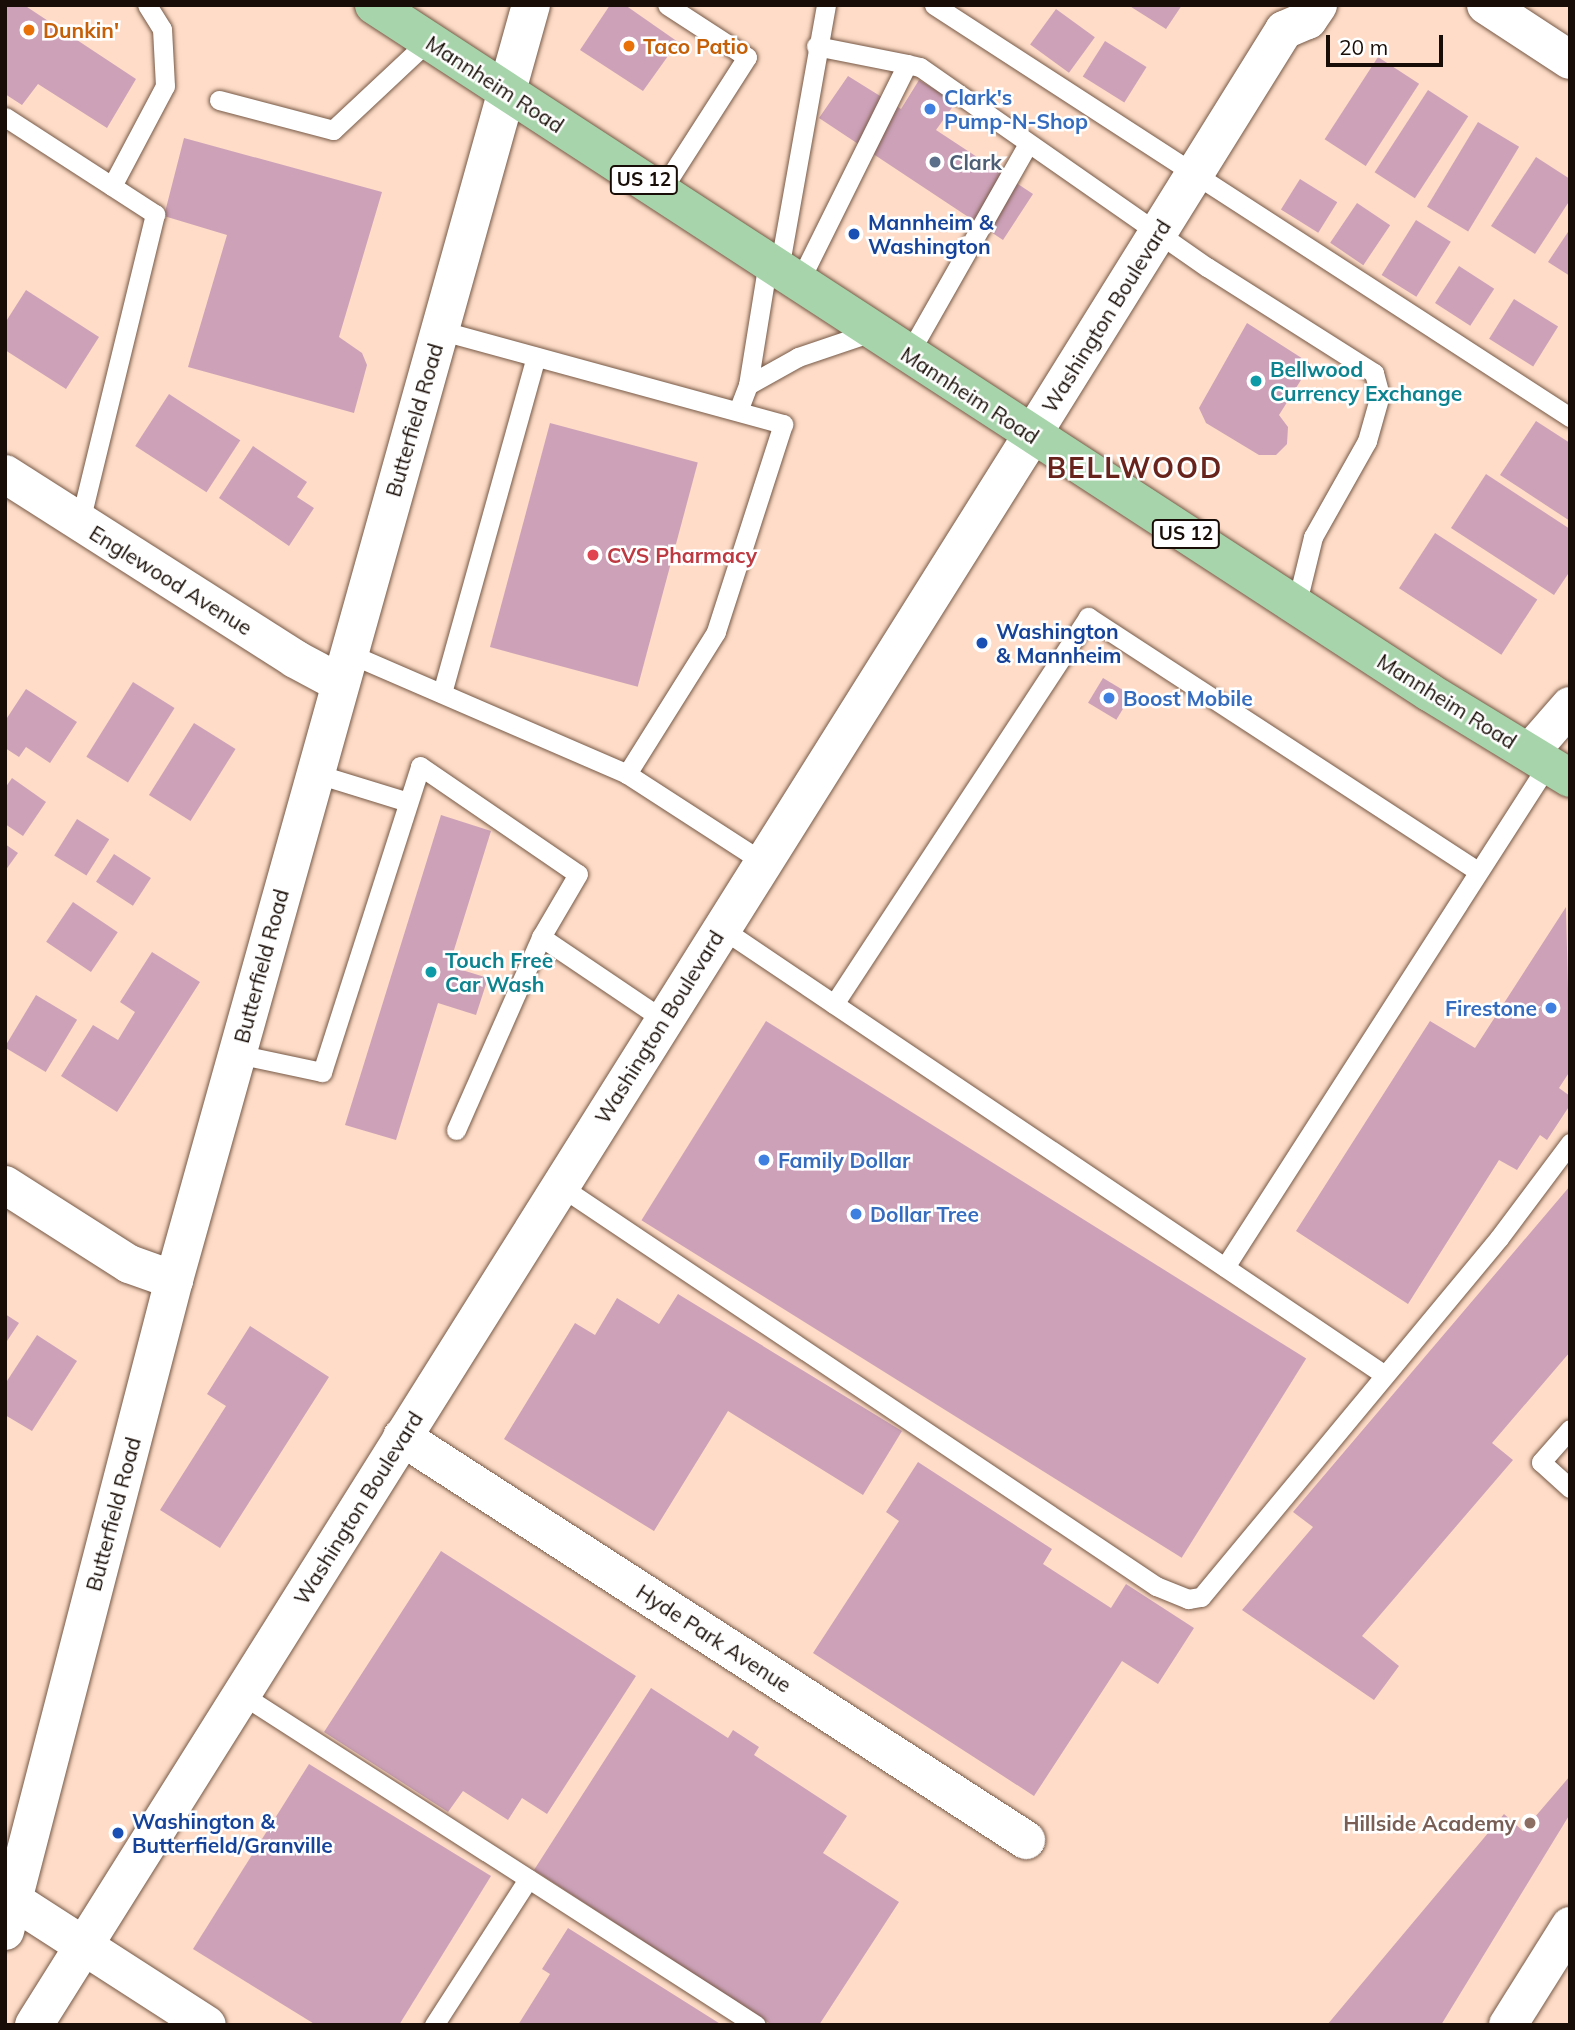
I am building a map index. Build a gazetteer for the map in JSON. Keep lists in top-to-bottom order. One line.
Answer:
{"streets":{"main road":["Mannheim Road","US 12","Washington Boulevard","Butterfield Road","Englewood Avenue","Hyde Park Avenue"]},"crossings":[["Mannheim Road","Washington Boulevard"],["Mannheim Road","Butterfield Road"],["Washington Boulevard","Hyde Park Avenue"],["Butterfield Road","Englewood Avenue"]],"districts":["BELLWOOD"],"places":["Dunkin'","Taco Patio","Clark's Pump-N-Shop","Clark","Mannheim & Washington","Bellwood Currency Exchange","CVS Pharmacy","Washington & Mannheim","Boost Mobile","Touch Free Car Wash","Firestone","Family Dollar","Dollar Tree","Hillside Academy","Washington & Butterfield/Granville"],"scale_bar":"20 m"}
